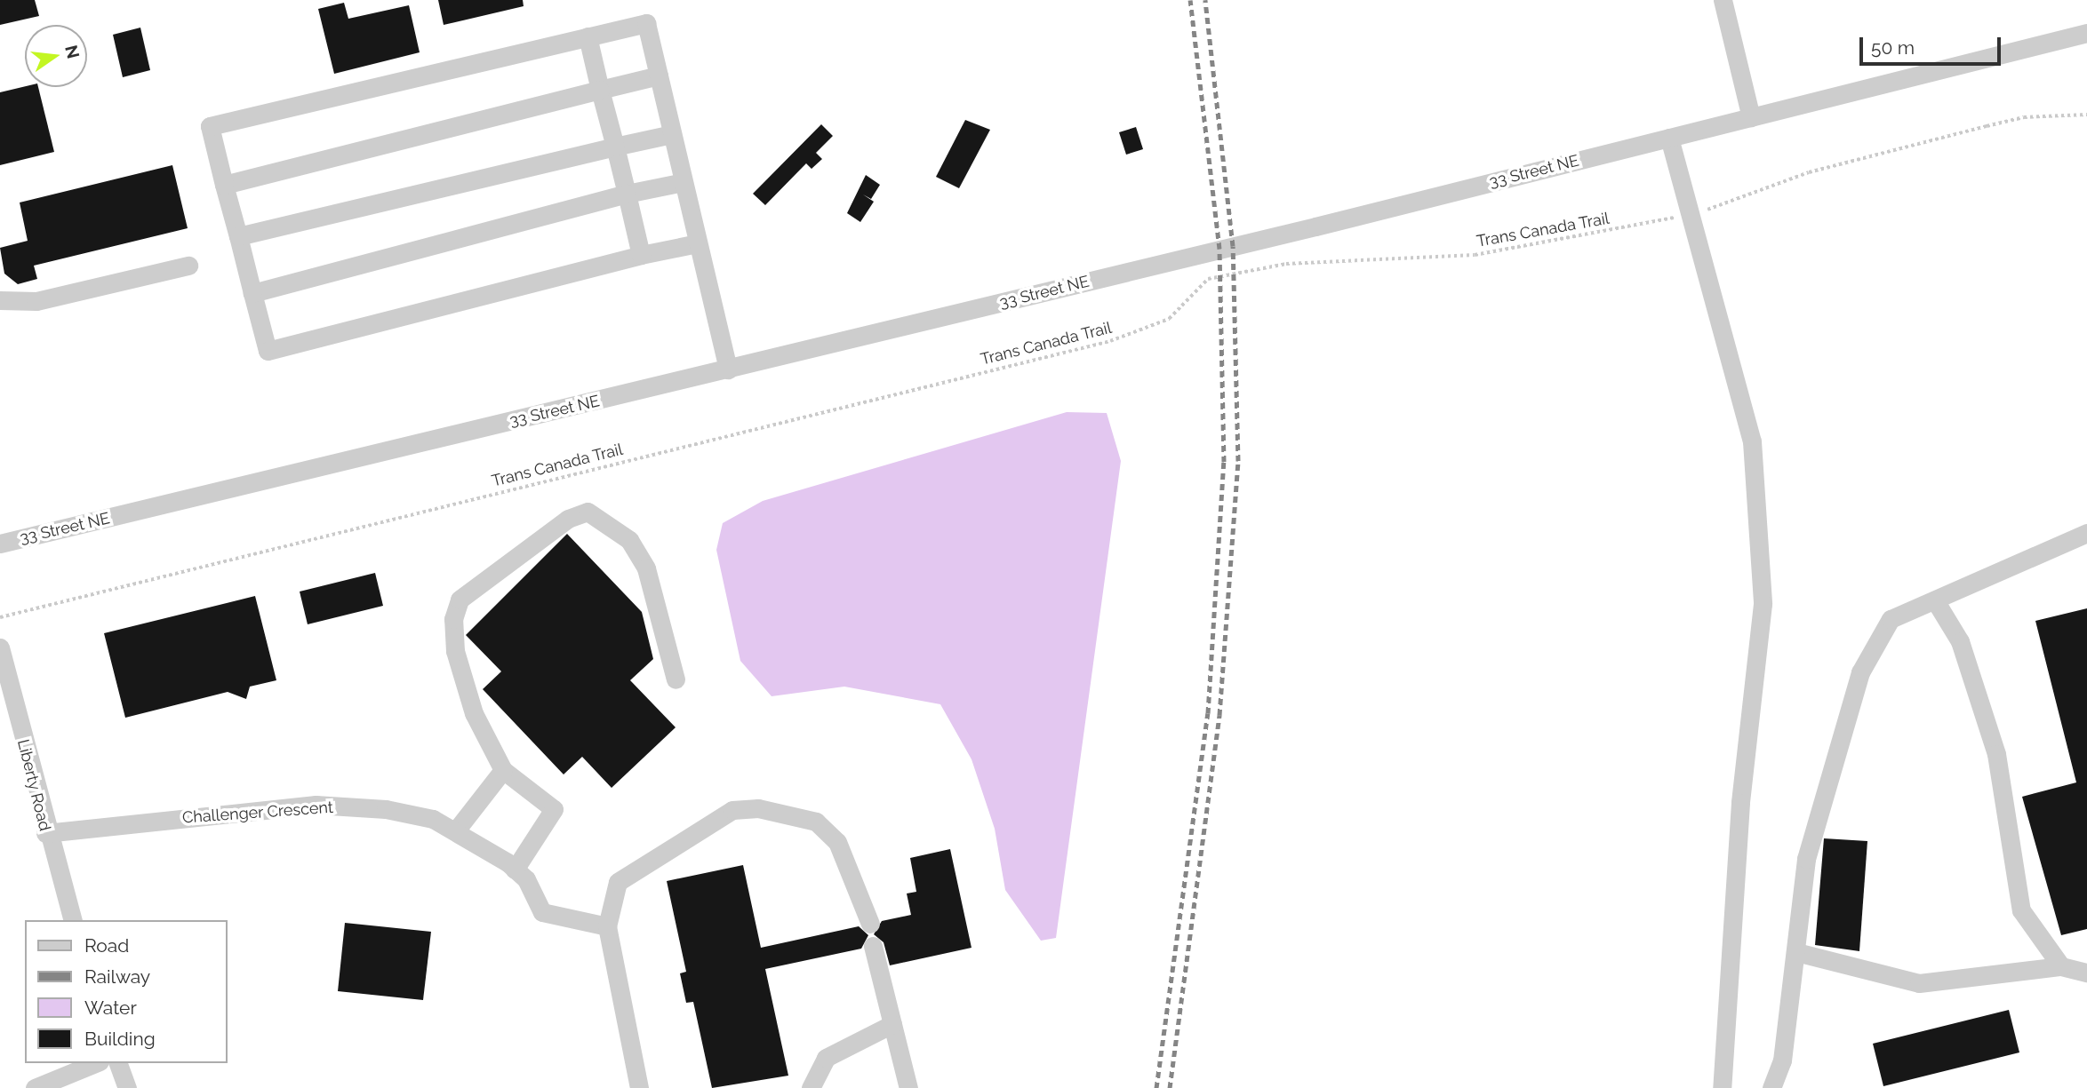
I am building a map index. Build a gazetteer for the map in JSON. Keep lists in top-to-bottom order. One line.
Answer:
{"streets":{"street":["33 Street NE","Liberty Road","Challenger Crescent"],"path":["Trans Canada Trail"]},"crossings":[["Liberty Road","Challenger Crescent"]],"legend":["Road","Railway","Water","Building"],"scale_bar":"50 m","north":"right"}
